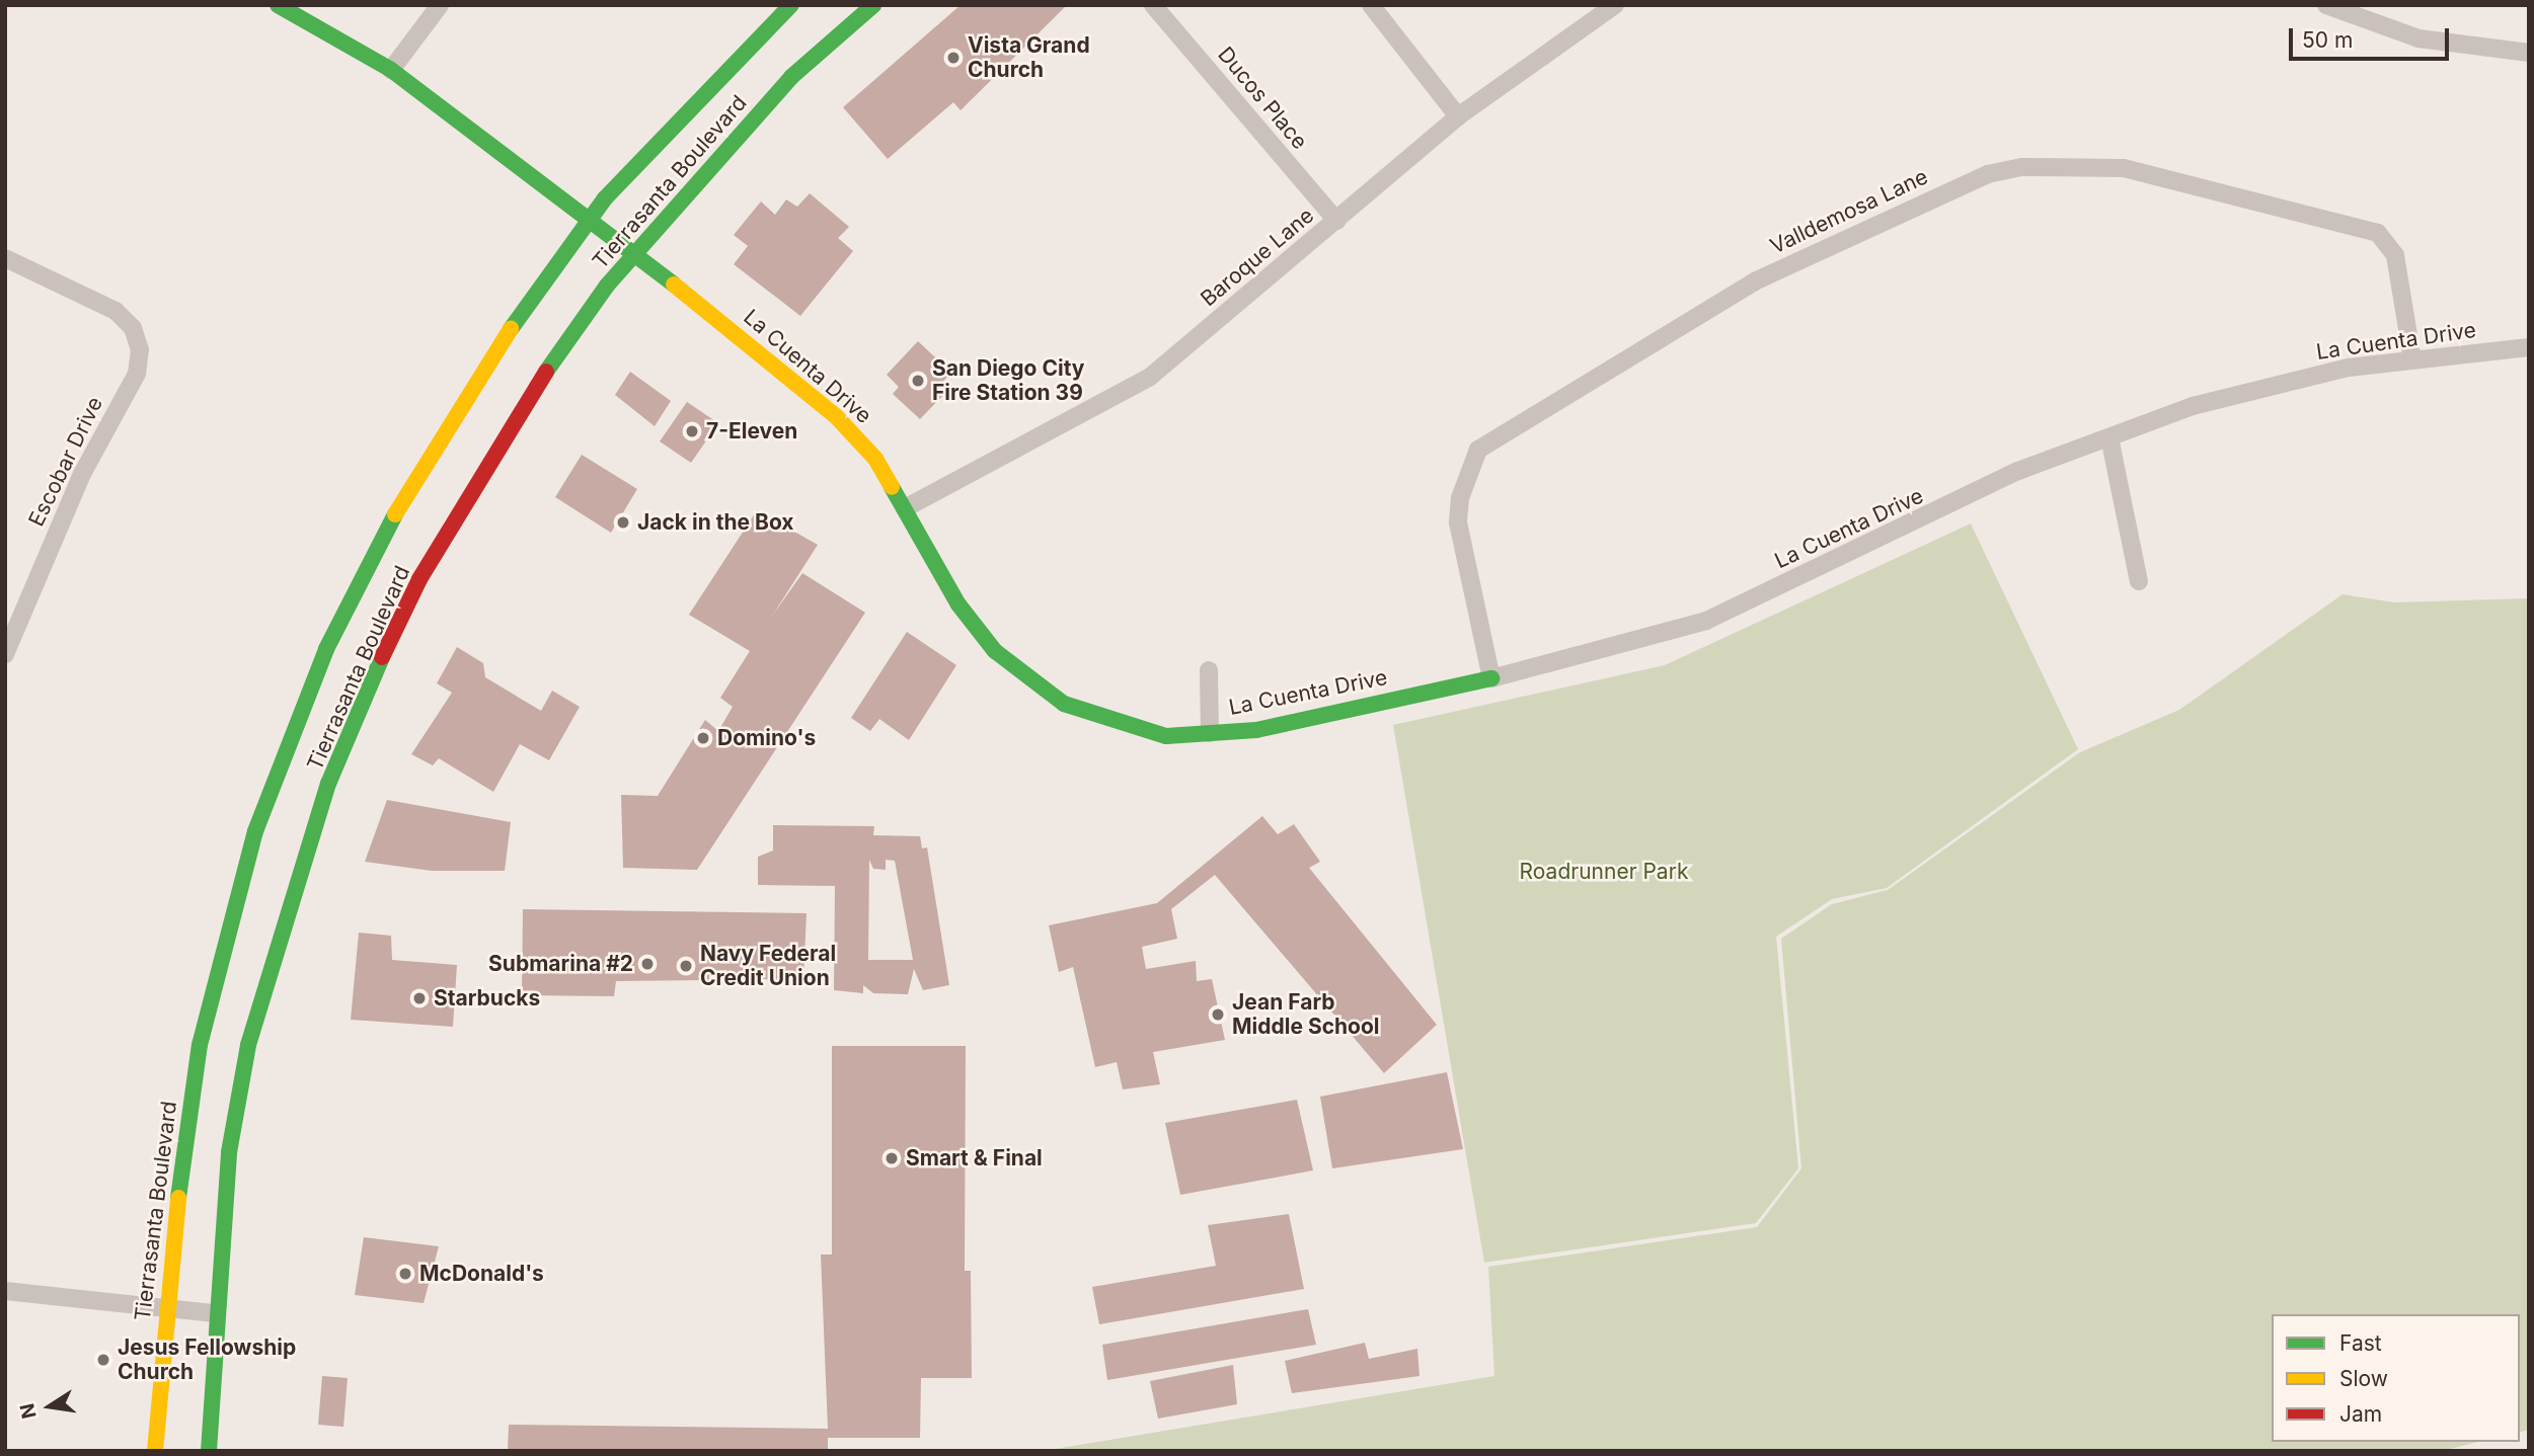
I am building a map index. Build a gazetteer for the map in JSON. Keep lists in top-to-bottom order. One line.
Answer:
{"streets":{"main road":["Tierrasanta Boulevard","La Cuenta Drive"],"street":["Ducos Place","Valldemosa Lane","Baroque Lane","Escobar Drive"]},"crossings":[["Ducos Place","Baroque Lane"],["Tierrasanta Boulevard","La Cuenta Drive"],["Valldemosa Lane","La Cuenta Drive"],["Baroque Lane","La Cuenta Drive"]],"parks":["Roadrunner Park"],"places":["Vista Grand Church","San Diego City Fire Station 39","7-Eleven","Jack in the Box","Domino's","Submarina #2","Navy Federal Credit Union","Starbucks","Jean Farb Middle School","Smart & Final","McDonald's","Jesus Fellowship Church"],"legend":["Fast","Slow","Jam"],"scale_bar":"50 m","north":"left"}
